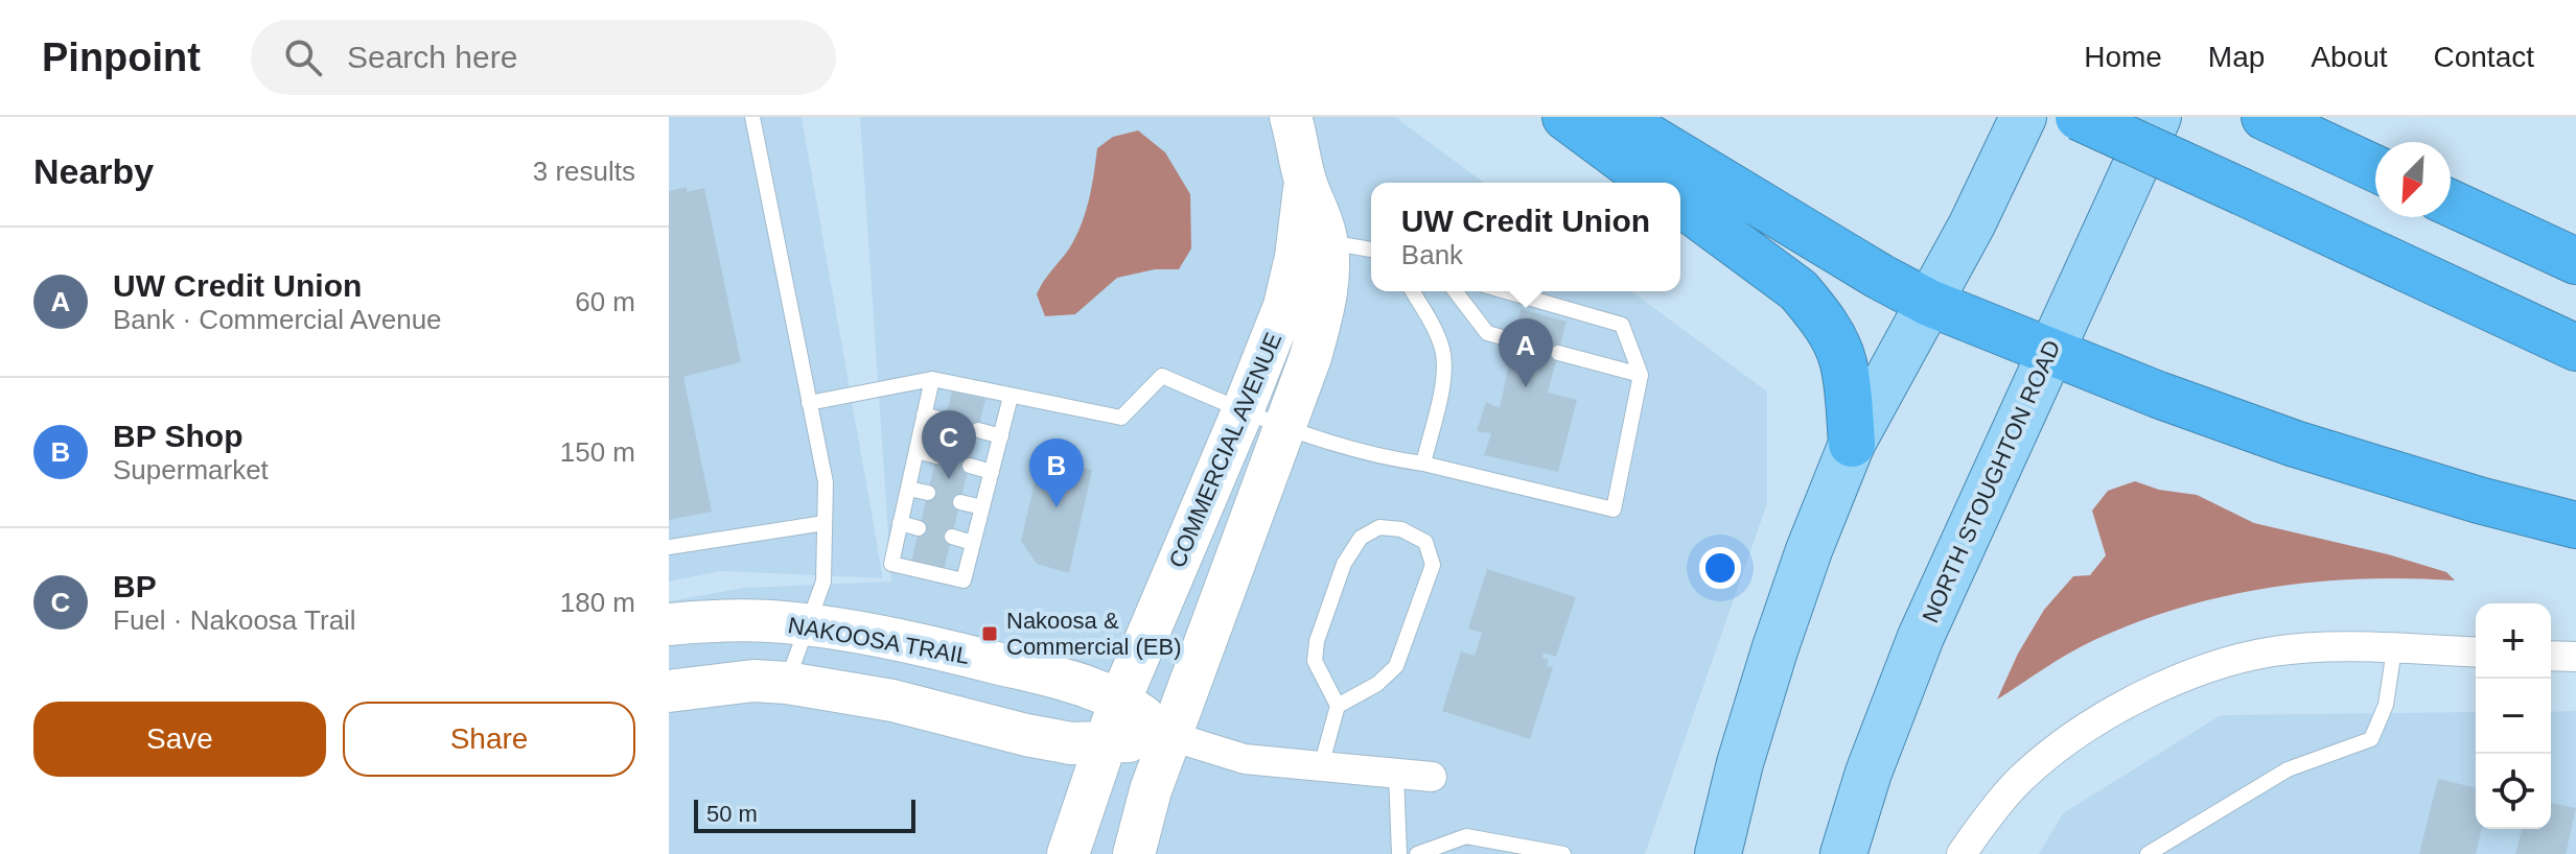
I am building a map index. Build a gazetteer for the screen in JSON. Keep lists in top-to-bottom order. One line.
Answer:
{"streets":{"main road":["NORTH STOUGHTON ROAD"],"street":["COMMERCIAL AVENUE","NAKOOSA TRAIL"]},"crossings":[["COMMERCIAL AVENUE","NAKOOSA TRAIL"]],"places":{"transit":["Nakoosa & Commercial (EB)"]},"scale_bar":"50 m","north":"bottom left","page":{"header":"Pinpoint","search":"Search here","nav":["Home","Map","About","Contact"],"heading":["Nearby","3 results"],"popup":["UW Credit Union","Bank"],"list":[{"mark":"A","name":"UW Credit Union","note":"Bank · Commercial Avenue","value":"60 m"},{"mark":"B","name":"BP Shop","note":"Supermarket","value":"150 m"},{"mark":"C","name":"BP","note":"Fuel · Nakoosa Trail","value":"180 m"}],"pins":["A","C","B"],"map_buttons":["+","−"],"buttons":["Save","Share"],"scale":"50 m"}}
